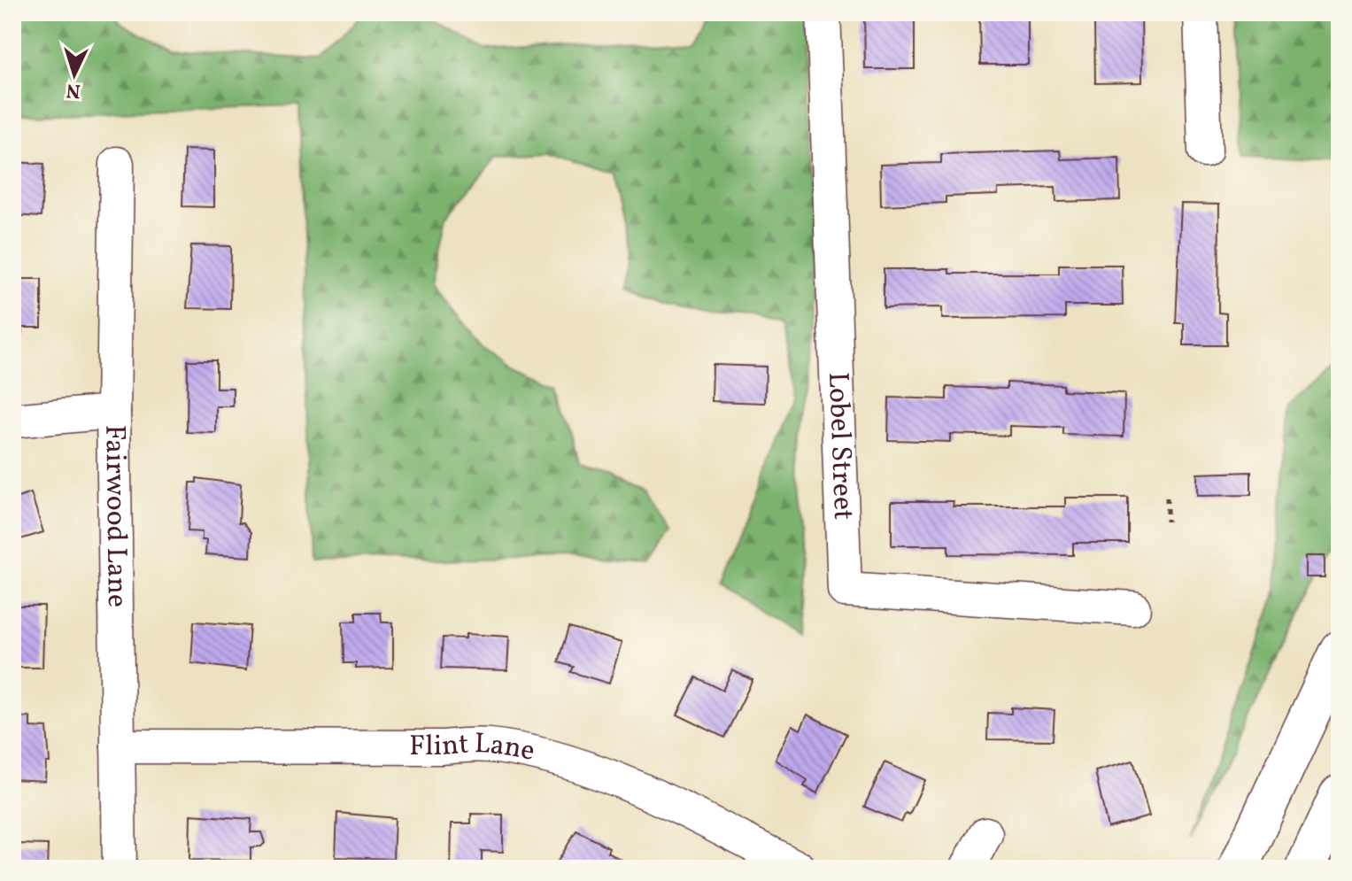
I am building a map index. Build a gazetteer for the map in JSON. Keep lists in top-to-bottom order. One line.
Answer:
{"streets":{"street":["Lobel Street","Fairwood Lane","Flint Lane"]},"crossings":[["Fairwood Lane","Flint Lane"]],"north":"bottom"}
